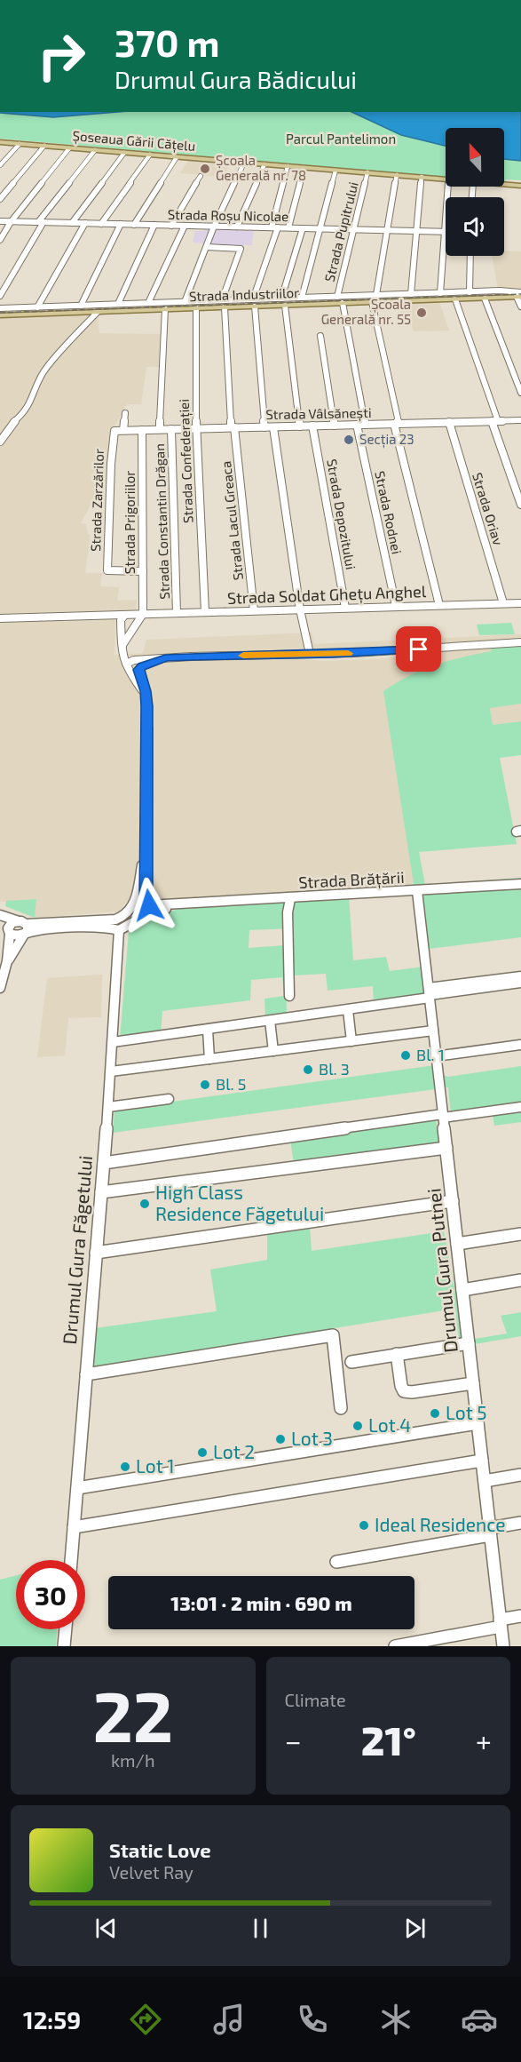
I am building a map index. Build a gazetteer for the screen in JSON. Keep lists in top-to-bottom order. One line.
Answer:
{"streets":{"main road":["Șoseaua Gării Cățelu","Strada Industriilor"],"street":["Strada Roșu Nicolae","Strada Pupitrului","Strada Vâlsănești","Strada Confederației","Strada Zarzărilor","Strada Oriav","Strada Rodnei","Strada Depozitului","Strada Lacul Greaca","Strada Constantin Drăgan","Strada Prigoriilor","Strada Soldat Ghețu Anghel","Strada Brățării","Drumul Gura Făgetului","Drumul Gura Putnei"]},"crossings":[["Șoseaua Gării Cățelu","Strada Pupitrului"],["Strada Roșu Nicolae","Strada Pupitrului"],["Strada Industriilor","Strada Confederației"],["Strada Industriilor","Strada Lacul Greaca"],["Strada Industriilor","Strada Constantin Drăgan"],["Strada Vâlsănești","Strada Confederației"],["Strada Vâlsănești","Strada Zarzărilor"],["Strada Vâlsănești","Strada Oriav"],["Strada Vâlsănești","Strada Rodnei"],["Strada Vâlsănești","Strada Depozitului"],["Strada Vâlsănești","Strada Lacul Greaca"],["Strada Vâlsănești","Strada Constantin Drăgan"],["Strada Vâlsănești","Strada Prigoriilor"],["Strada Confederației","Strada Soldat Ghețu Anghel"],["Strada Zarzărilor","Strada Prigoriilor"],["Strada Oriav","Strada Soldat Ghețu Anghel"],["Strada Rodnei","Strada Soldat Ghețu Anghel"],["Strada Depozitului","Strada Soldat Ghețu Anghel"],["Strada Lacul Greaca","Strada Soldat Ghețu Anghel"],["Strada Constantin Drăgan","Strada Soldat Ghețu Anghel"],["Strada Prigoriilor","Strada Soldat Ghețu Anghel"],["Strada Brățării","Drumul Gura Putnei"]],"parks":["Parcul Pantelimon"],"places":["Școala Generală nr. 78","Școala Generală nr. 55","Secția 23","Bl. 1","Bl. 3","Bl. 5","High Class Residence Făgetului","Lot 5","Lot 4","Lot 3","Lot 2","Lot 1","Ideal Residence"],"north":"top","page":{"turn":["370 m","Drumul Gura Bădicului"],"limit":"30","trip":"13:01 · 2 min · 690 m","tile":[["22","km/h"],"Climate"],"heat":["−","21°","+"],"song":["Static Love","Velvet Ray"],"tabs":"12:59"}}
